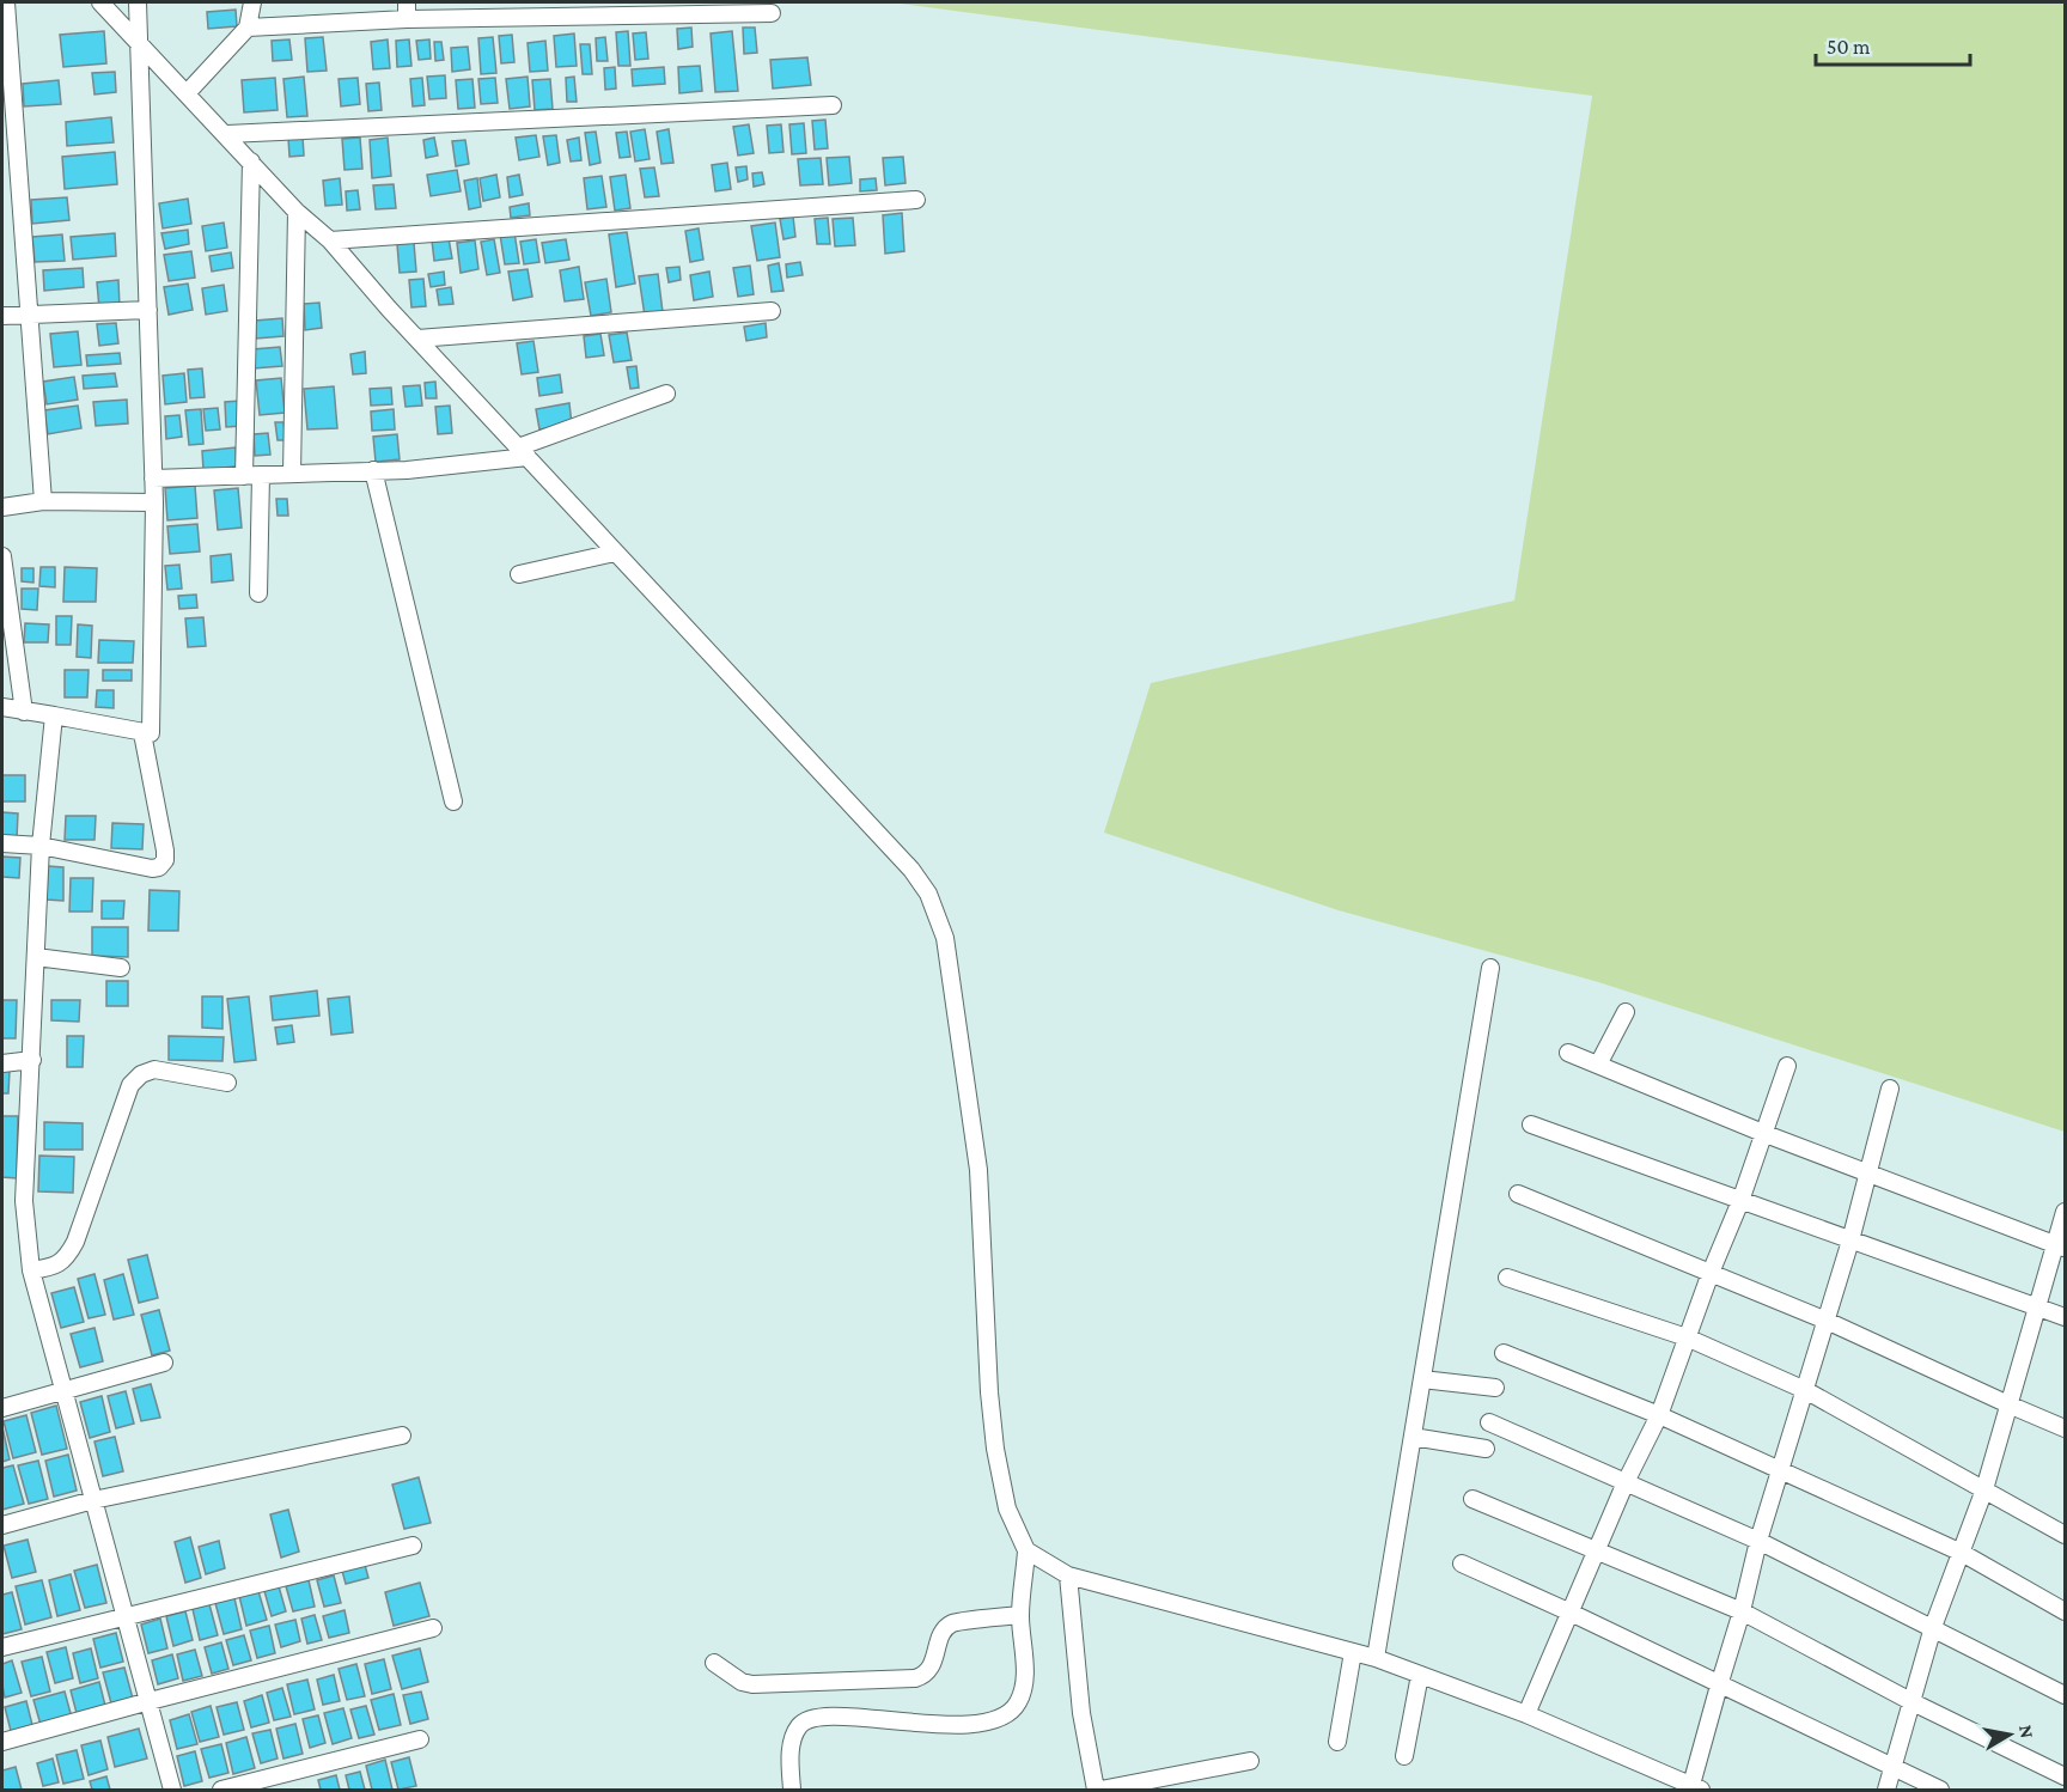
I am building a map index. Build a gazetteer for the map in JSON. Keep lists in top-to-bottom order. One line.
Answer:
{"scale_bar":"50 m","north":"right"}
